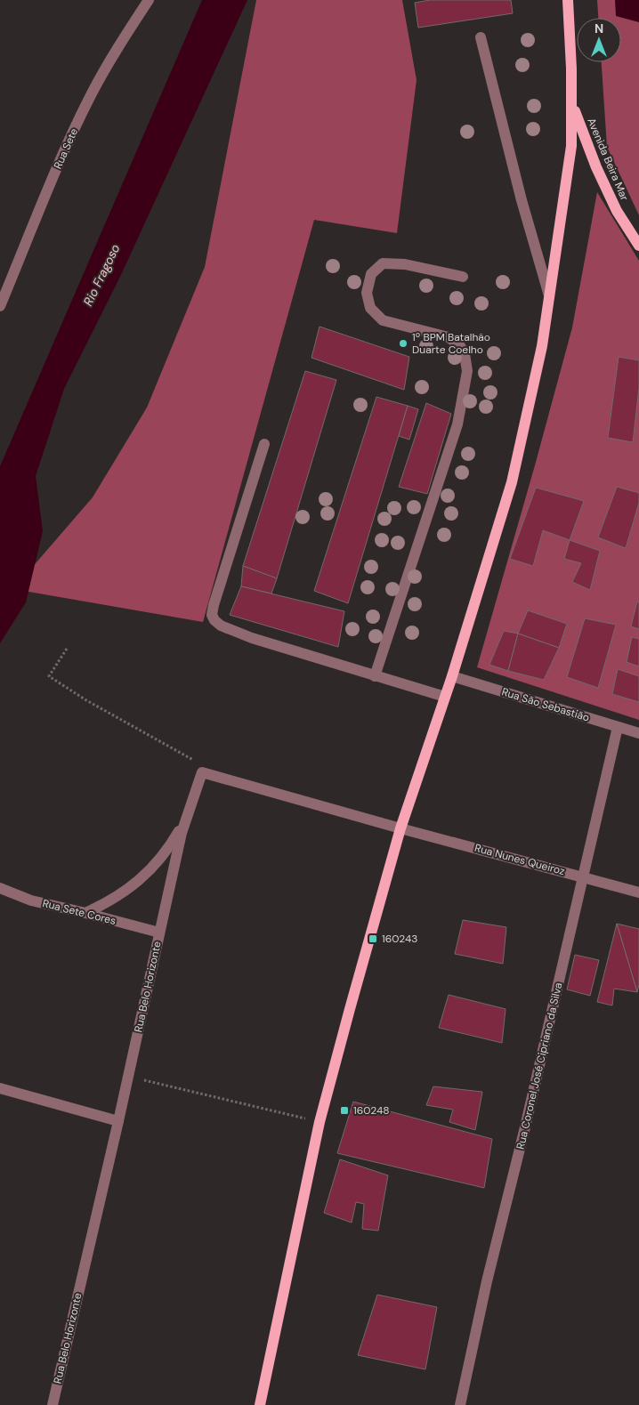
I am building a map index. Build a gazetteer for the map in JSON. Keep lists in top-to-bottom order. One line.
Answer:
{"streets":{"main road":["Avenida Beira Mar"],"street":["Rua Sete","Rua São Sebastião","Rua Nunes Queiroz","Rua Sete Cores","Rua Belo Horizonte","Rua Coronel José Cipriano da Silva"]},"crossings":[["Rua São Sebastião","Rua Coronel José Cipriano da Silva"],["Rua Nunes Queiroz","Rua Coronel José Cipriano da Silva"],["Rua Sete Cores","Rua Belo Horizonte"]],"water":["Rio Fragoso"],"places":{"other":["1º BPM Batalhão Duarte Coelho"],"transit":["160243","160248"]},"north":"top"}
